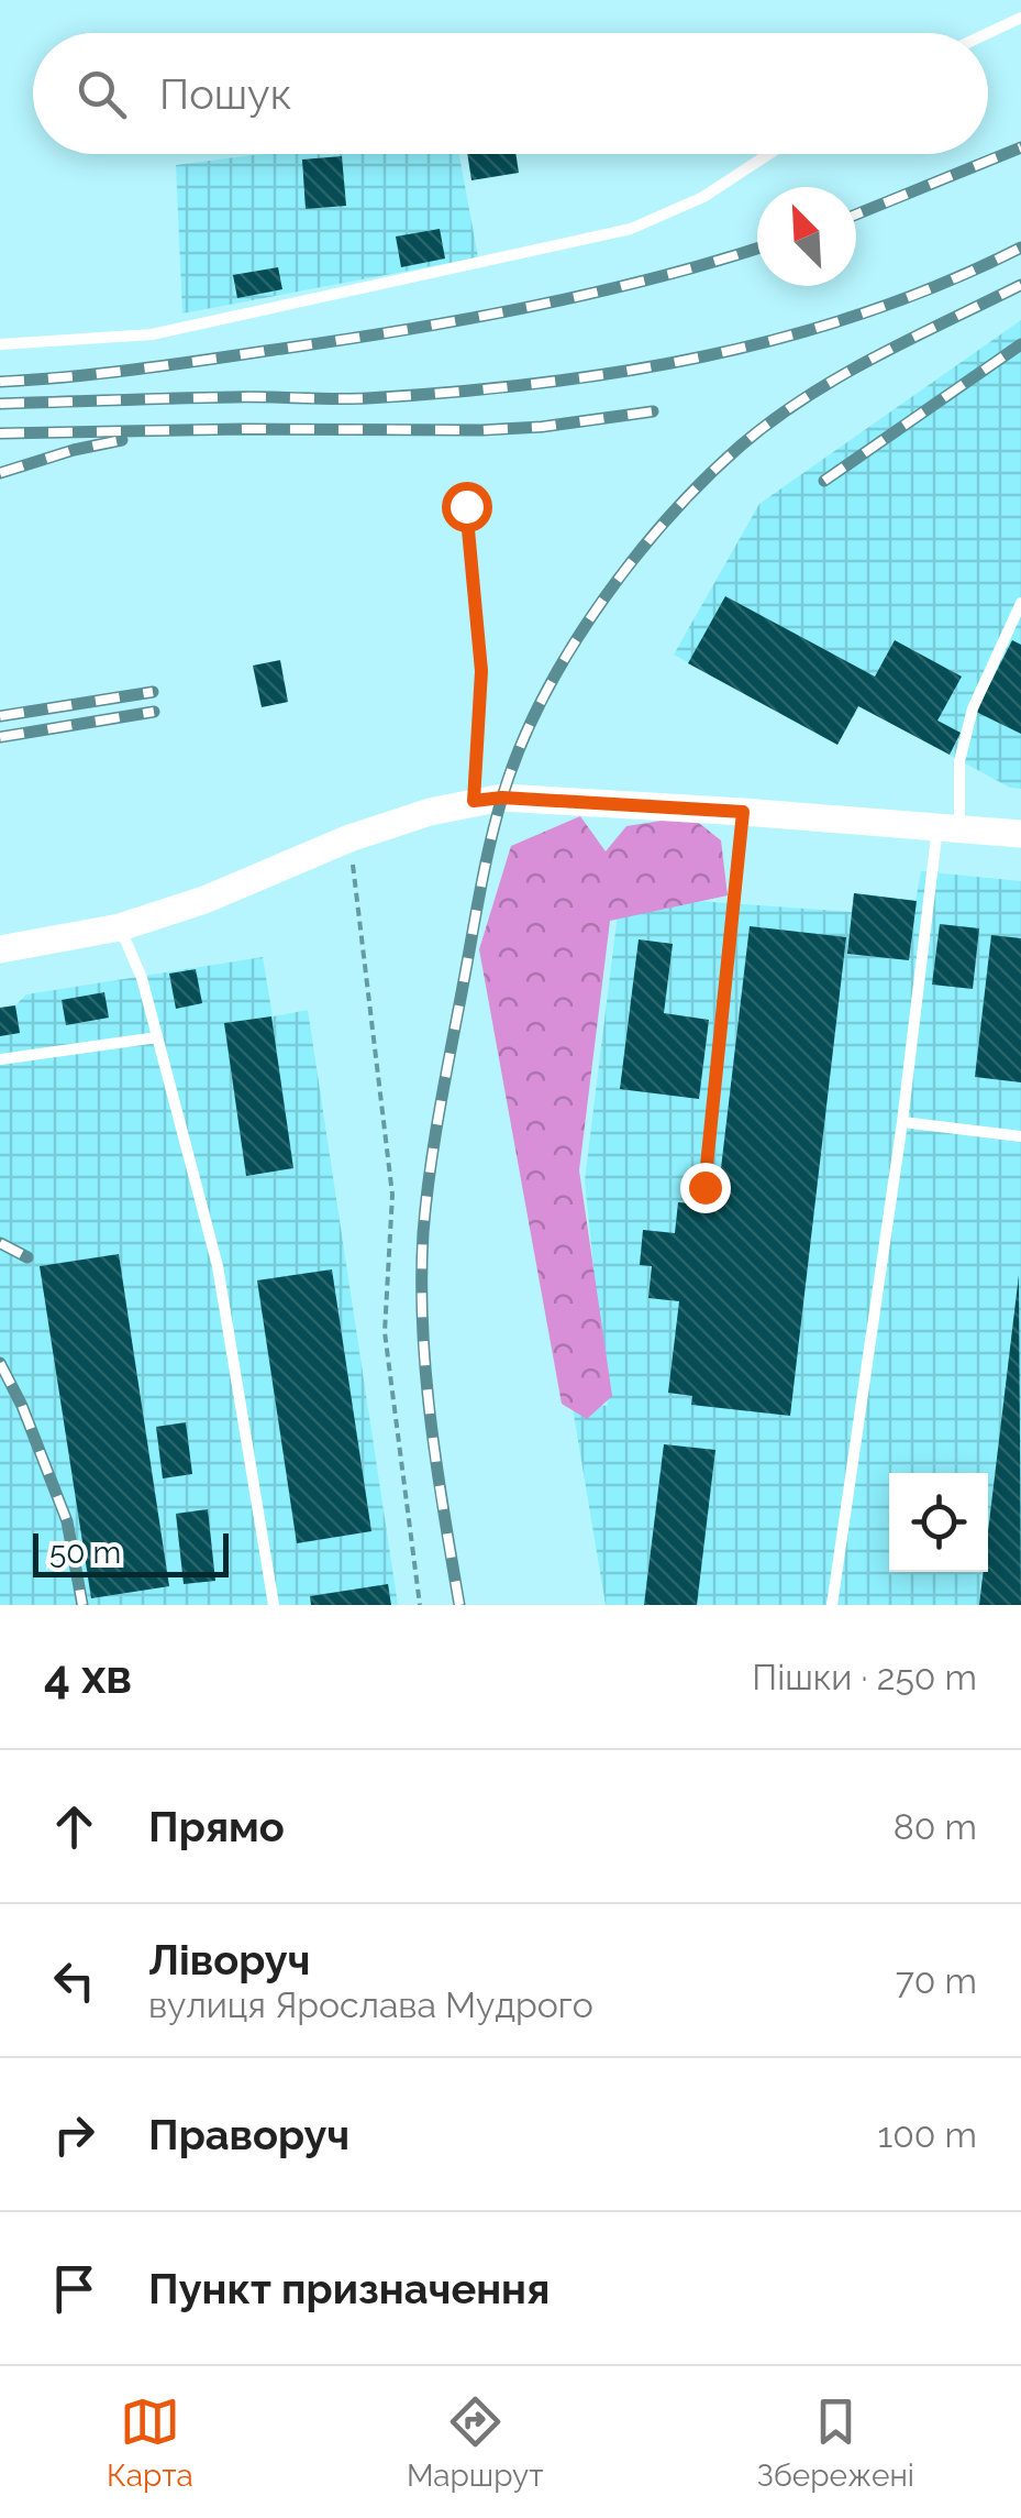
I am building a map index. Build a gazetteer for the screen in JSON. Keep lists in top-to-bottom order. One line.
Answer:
{"scale_bar":"50 m","north":"top left","page":{"search":"Пошук","scale":"50 m","heading":["4 хв","Пішки · 250 m"],"list":[["Прямо","80 m"],["Ліворуч","вулиця Ярослава Мудрого","70 m"],["Праворуч","100 m"],"Пункт призначення"],"nav":["Карта","Маршрут","Збережені"]}}
